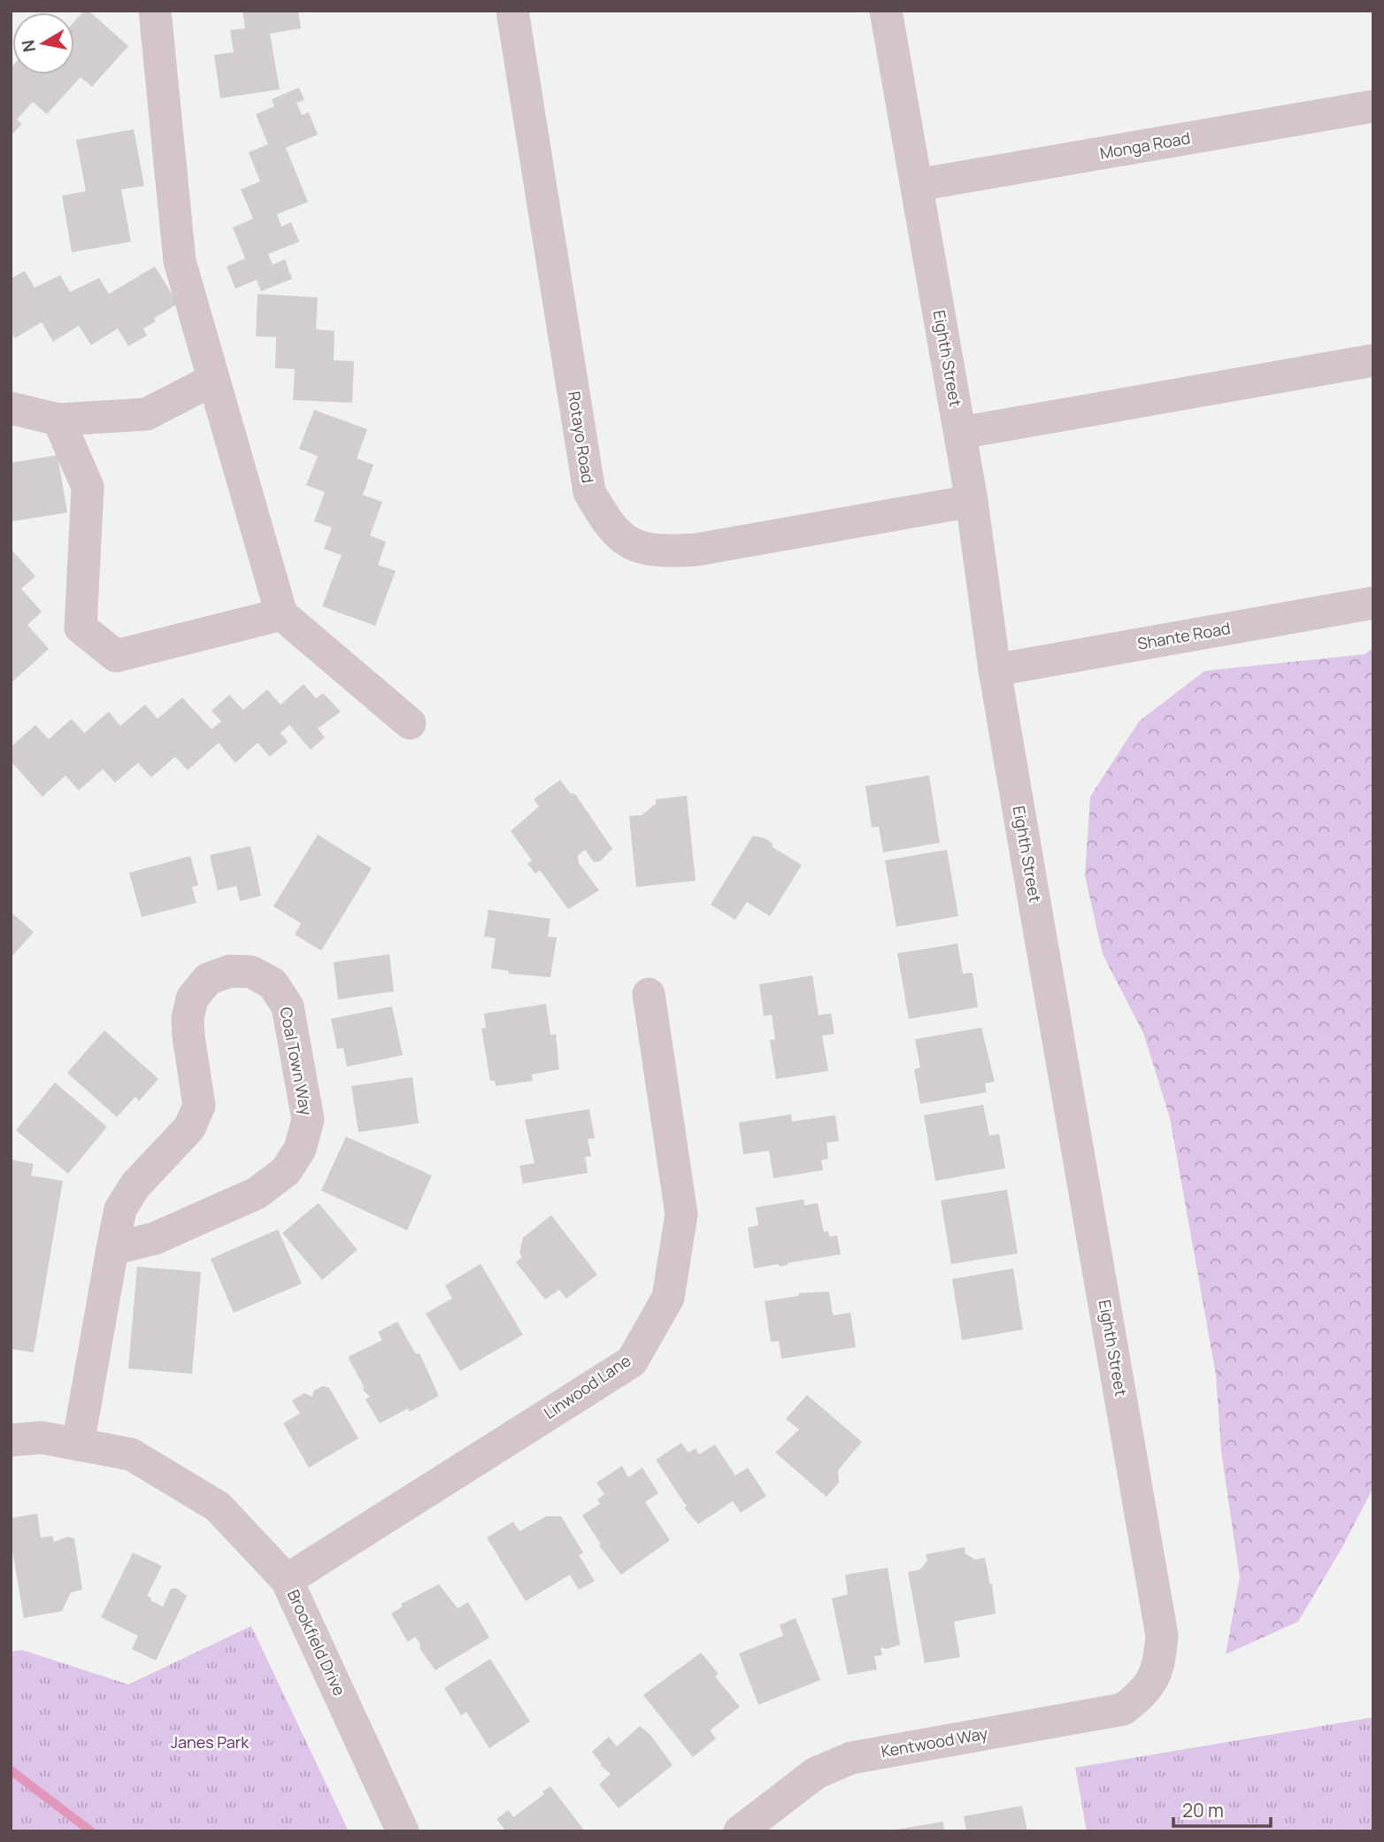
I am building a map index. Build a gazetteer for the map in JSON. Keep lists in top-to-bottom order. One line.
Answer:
{"streets":{"street":["Monga Road","Eighth Street","Rotayo Road","Shante Road","Coal Town Way","Linwood Lane","Brookfield Drive","Kentwood Way"]},"crossings":[["Monga Road","Eighth Street"],["Eighth Street","Rotayo Road"],["Eighth Street","Shante Road"],["Eighth Street","Kentwood Way"],["Coal Town Way","Brookfield Drive"],["Linwood Lane","Brookfield Drive"]],"parks":["Janes Park"],"scale_bar":"20 m","north":"left"}
